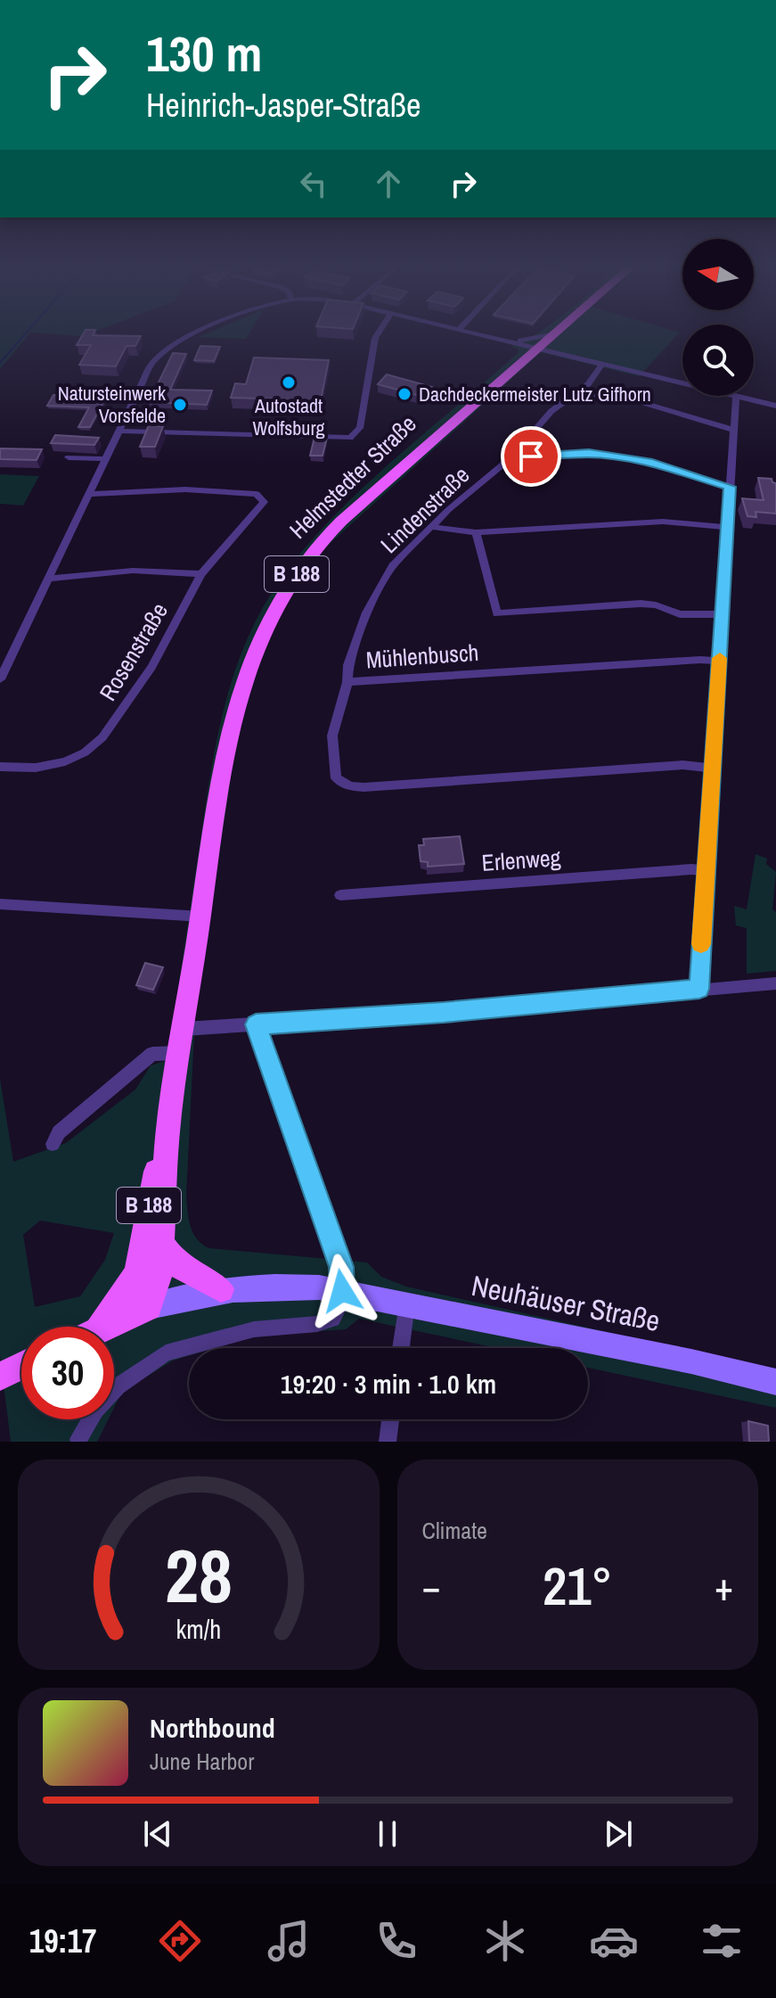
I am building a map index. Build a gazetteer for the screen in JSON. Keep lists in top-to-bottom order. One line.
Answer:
{"streets":{"main road":["Helmstedter Straße","B 188","Neuhäuser Straße"],"street":["Lindenstraße","Rosenstraße","Mühlenbusch","Erlenweg"]},"crossings":[["Helmstedter Straße","B 188"],["Helmstedter Straße","Neuhäuser Straße"],["Lindenstraße","Mühlenbusch"],["B 188","Neuhäuser Straße"]],"places":["Autostadt Wolfsburg","Dachdeckermeister Lutz Gifhorn","Natursteinwerk Vorsfelde"],"north":"left","page":{"turn":["130 m","Heinrich-Jasper-Straße"],"limit":"30","trip":"19:20 · 3 min · 1.0 km","tile":"Climate","heat":["−","21°","+"],"song":["Northbound","June Harbor"],"tabs":"19:17","gauge":["28","km/h"]}}
